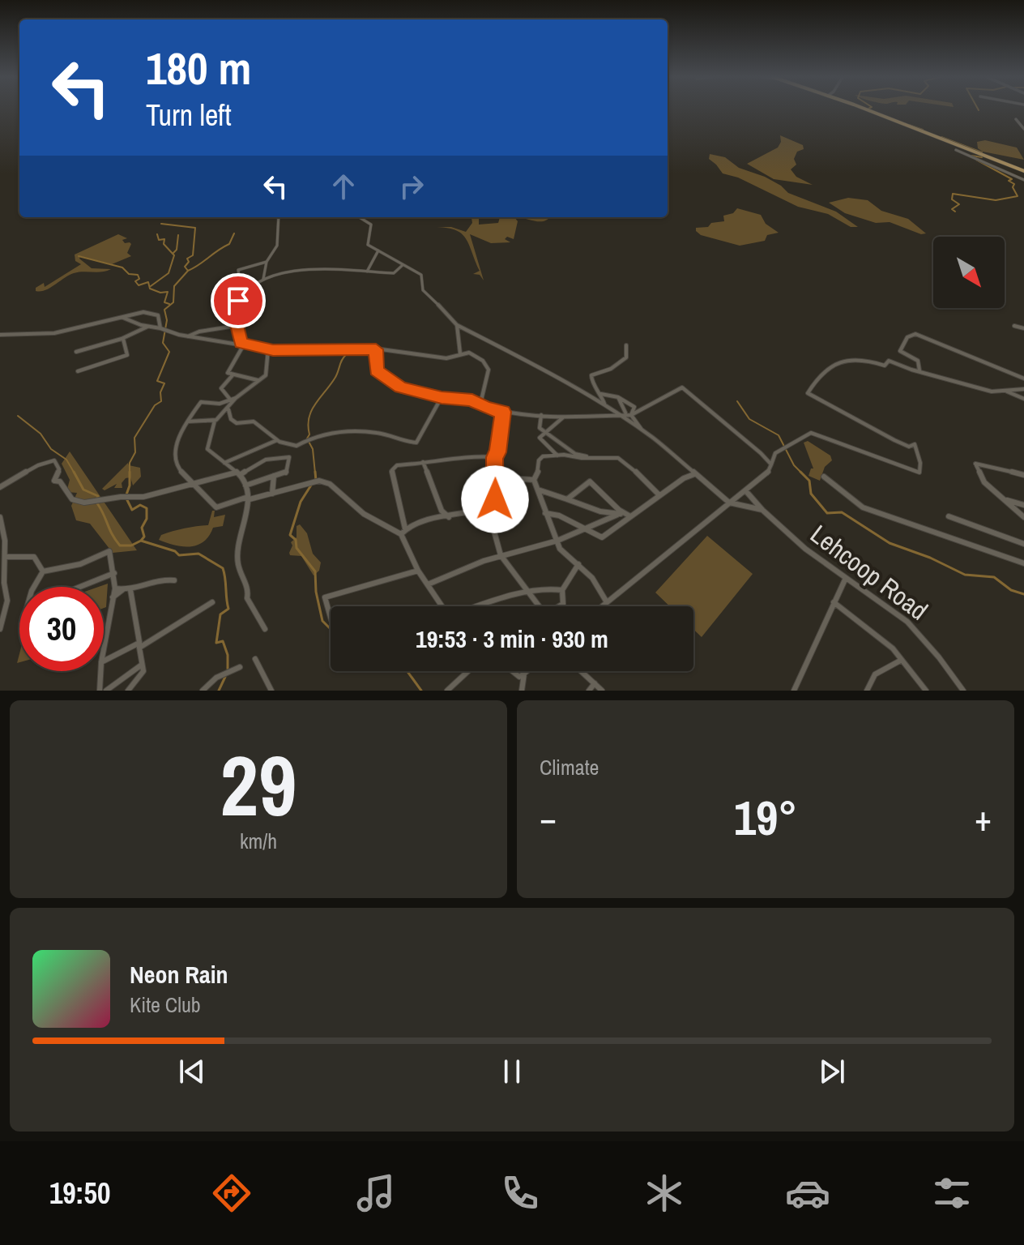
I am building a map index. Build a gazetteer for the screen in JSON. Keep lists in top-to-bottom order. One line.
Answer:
{"streets":{"street":["Lehcoop Road"]},"north":"bottom right","page":{"turn":["180 m","Turn left"],"limit":"30","trip":"19:53 · 3 min · 930 m","tile":[["29","km/h"],"Climate"],"heat":["−","19°","+"],"song":["Neon Rain","Kite Club"],"tabs":"19:50"}}
